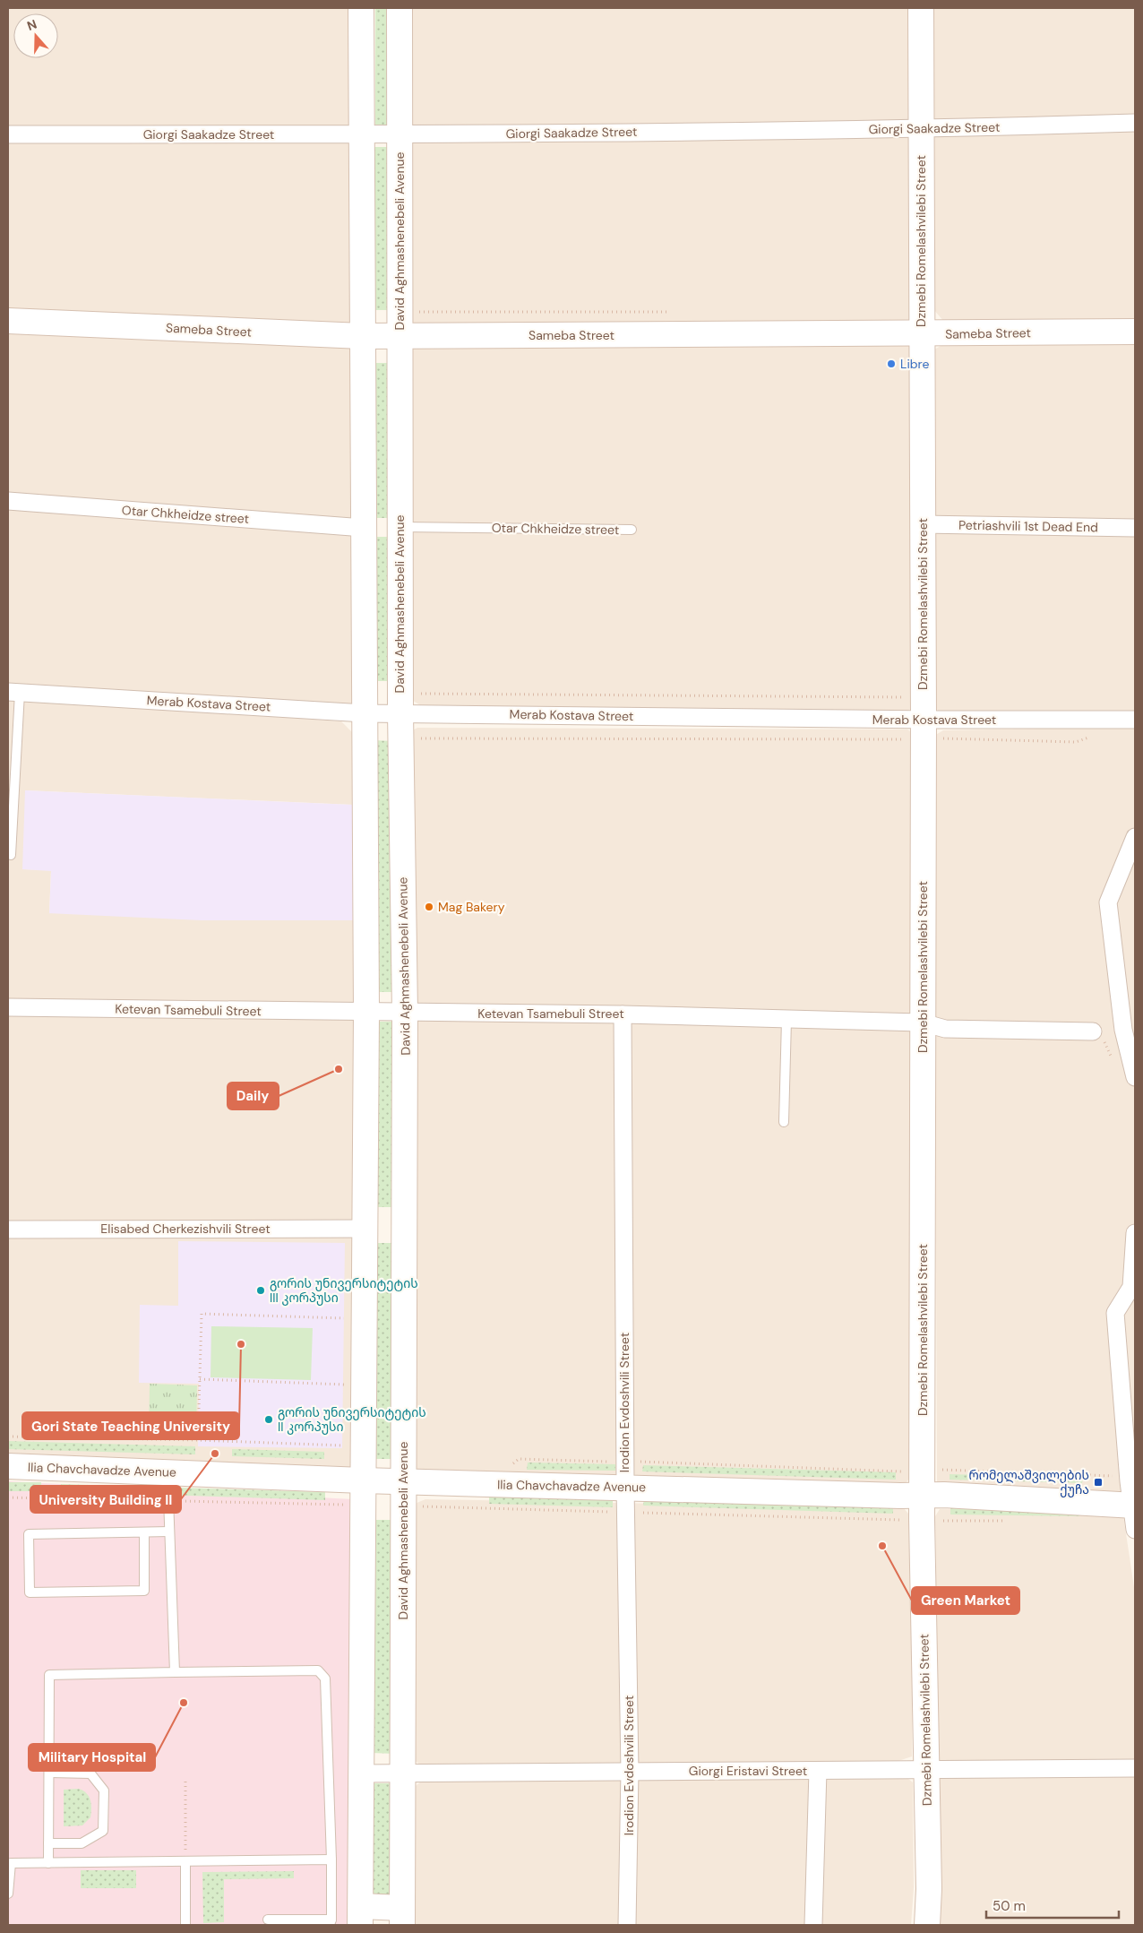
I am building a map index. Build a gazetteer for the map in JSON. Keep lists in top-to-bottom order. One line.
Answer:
{"streets":{"street":["Giorgi Saakadze Street","David Aghmashenebeli Avenue","Dzmebi Romelashvilebi Street","Sameba Street","Otar Chkheidze street","Petriashvili 1st Dead End","Merab Kostava Street","Ketevan Tsamebuli Street","Elisabed Cherkezishvili Street","Irodion Evdoshvili Street","Ilia Chavchavadze Avenue","Giorgi Eristavi Street"]},"crossings":[["Giorgi Saakadze Street","David Aghmashenebeli Avenue"],["Giorgi Saakadze Street","Dzmebi Romelashvilebi Street"],["David Aghmashenebeli Avenue","Sameba Street"],["David Aghmashenebeli Avenue","Otar Chkheidze street"],["David Aghmashenebeli Avenue","Merab Kostava Street"],["David Aghmashenebeli Avenue","Ketevan Tsamebuli Street"],["David Aghmashenebeli Avenue","Ilia Chavchavadze Avenue"],["David Aghmashenebeli Avenue","Giorgi Eristavi Street"],["Dzmebi Romelashvilebi Street","Sameba Street"],["Dzmebi Romelashvilebi Street","Petriashvili 1st Dead End"],["Dzmebi Romelashvilebi Street","Merab Kostava Street"],["Dzmebi Romelashvilebi Street","Ketevan Tsamebuli Street"],["Dzmebi Romelashvilebi Street","Ilia Chavchavadze Avenue"],["Dzmebi Romelashvilebi Street","Giorgi Eristavi Street"],["Ketevan Tsamebuli Street","Irodion Evdoshvili Street"],["Irodion Evdoshvili Street","Ilia Chavchavadze Avenue"],["Irodion Evdoshvili Street","Giorgi Eristavi Street"]],"places":{"other":["Libre","Mag Bakery","Daily","გორის უნივერსიტეტის III კორპუსი","Gori State Teaching University","გორის უნივერსიტეტის II კორპუსი","University Building II","Green Market","Military Hospital"],"transit":["რომელაშვილების ქუჩა"]},"scale_bar":"50 m","north":"top"}
